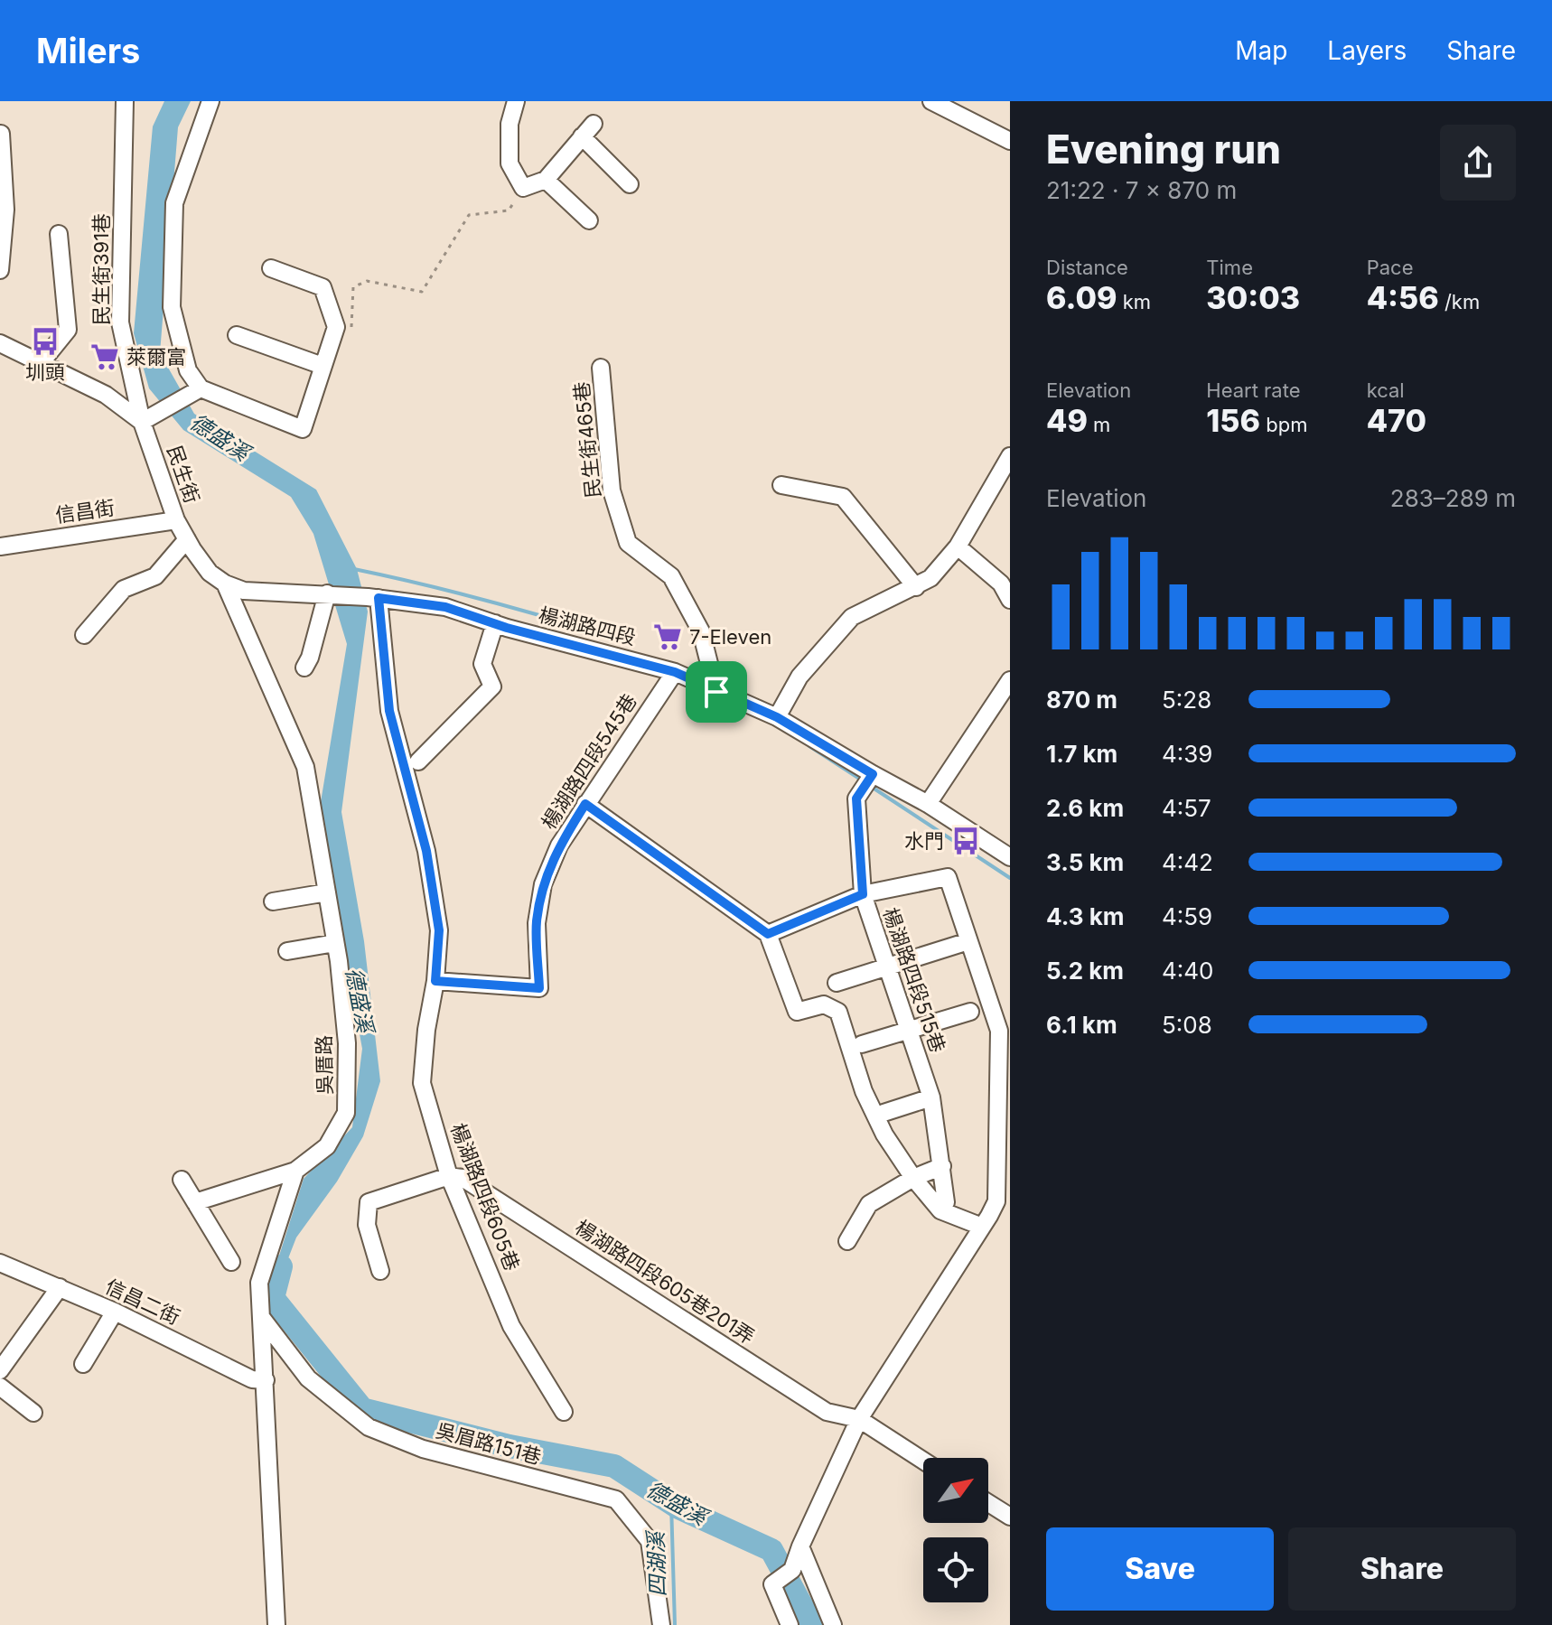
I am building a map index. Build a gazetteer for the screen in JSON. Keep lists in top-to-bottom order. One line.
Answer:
{"streets":{"street":["民生街391巷","民生街465巷","民生街","信昌街","楊湖路四段","楊湖路四段545巷","楊湖路四段515巷","吳厝路","楊湖路四段605巷","楊湖路四段605巷201弄","信昌二街","吳眉路151巷"]},"crossings":[["民生街391巷","民生街"],["民生街465巷","楊湖路四段"],["民生街","信昌街"],["民生街","吳厝路"],["楊湖路四段","楊湖路四段545巷"],["楊湖路四段","楊湖路四段515巷"],["楊湖路四段","楊湖路四段605巷"],["楊湖路四段545巷","楊湖路四段605巷"],["楊湖路四段605巷","楊湖路四段605巷201弄"]],"water":["德盛溪","四湖溪"],"places":{"bus stop":["圳頭","水門"],"supermarket":["萊爾富","7-Eleven"]},"north":"top right","page":{"header":"Milers","nav":["Map","Layers","Share"],"heading":["Evening run","21:22 · 7 × 870 m"],"stats":[["Distance","6.09 km"],["Time","30:03"],["Pace","4:56 /km"],["Elevation","49 m"],["Heart rate","156 bpm"],["kcal","470"]],"chart":["Elevation","283–289 m"],"list":[{"name":"870 m","note":"5:28"},{"name":"1.7 km","note":"4:39"},{"name":"2.6 km","note":"4:57"},{"name":"3.5 km","note":"4:42"},{"name":"4.3 km","note":"4:59"},{"name":"5.2 km","note":"4:40"},{"name":"6.1 km","note":"5:08"}],"buttons":["Save","Share"]}}
